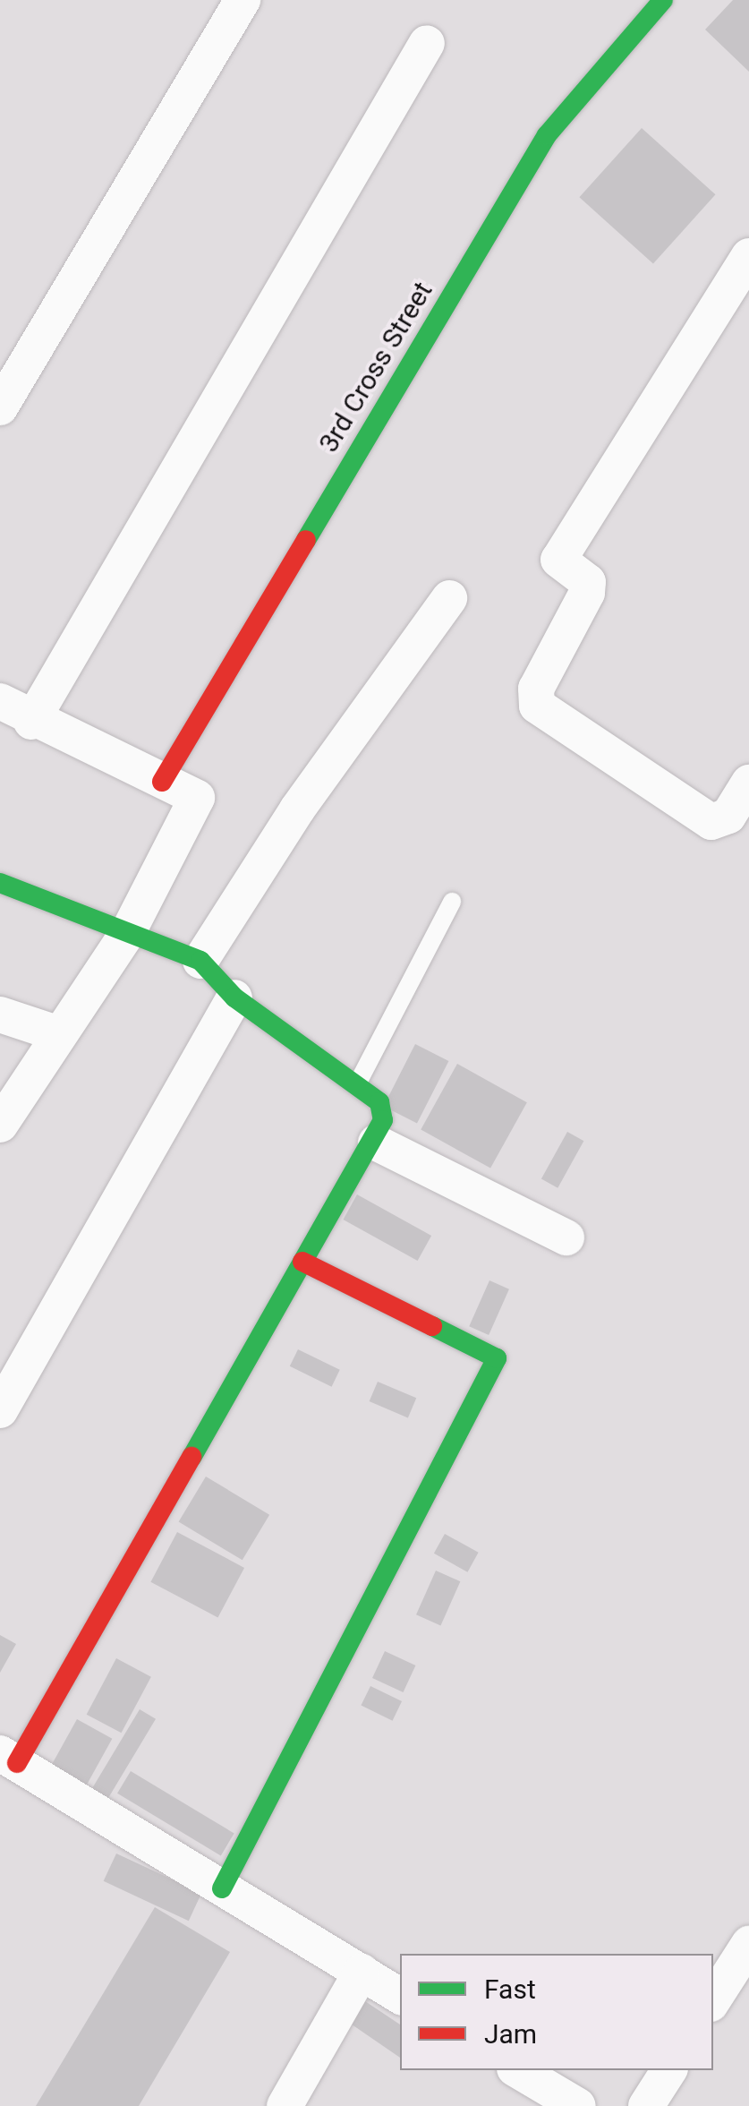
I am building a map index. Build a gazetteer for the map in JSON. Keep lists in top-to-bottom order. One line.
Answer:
{"streets":{"street":["3rd Cross Street"]},"legend":["Fast","Jam"]}
